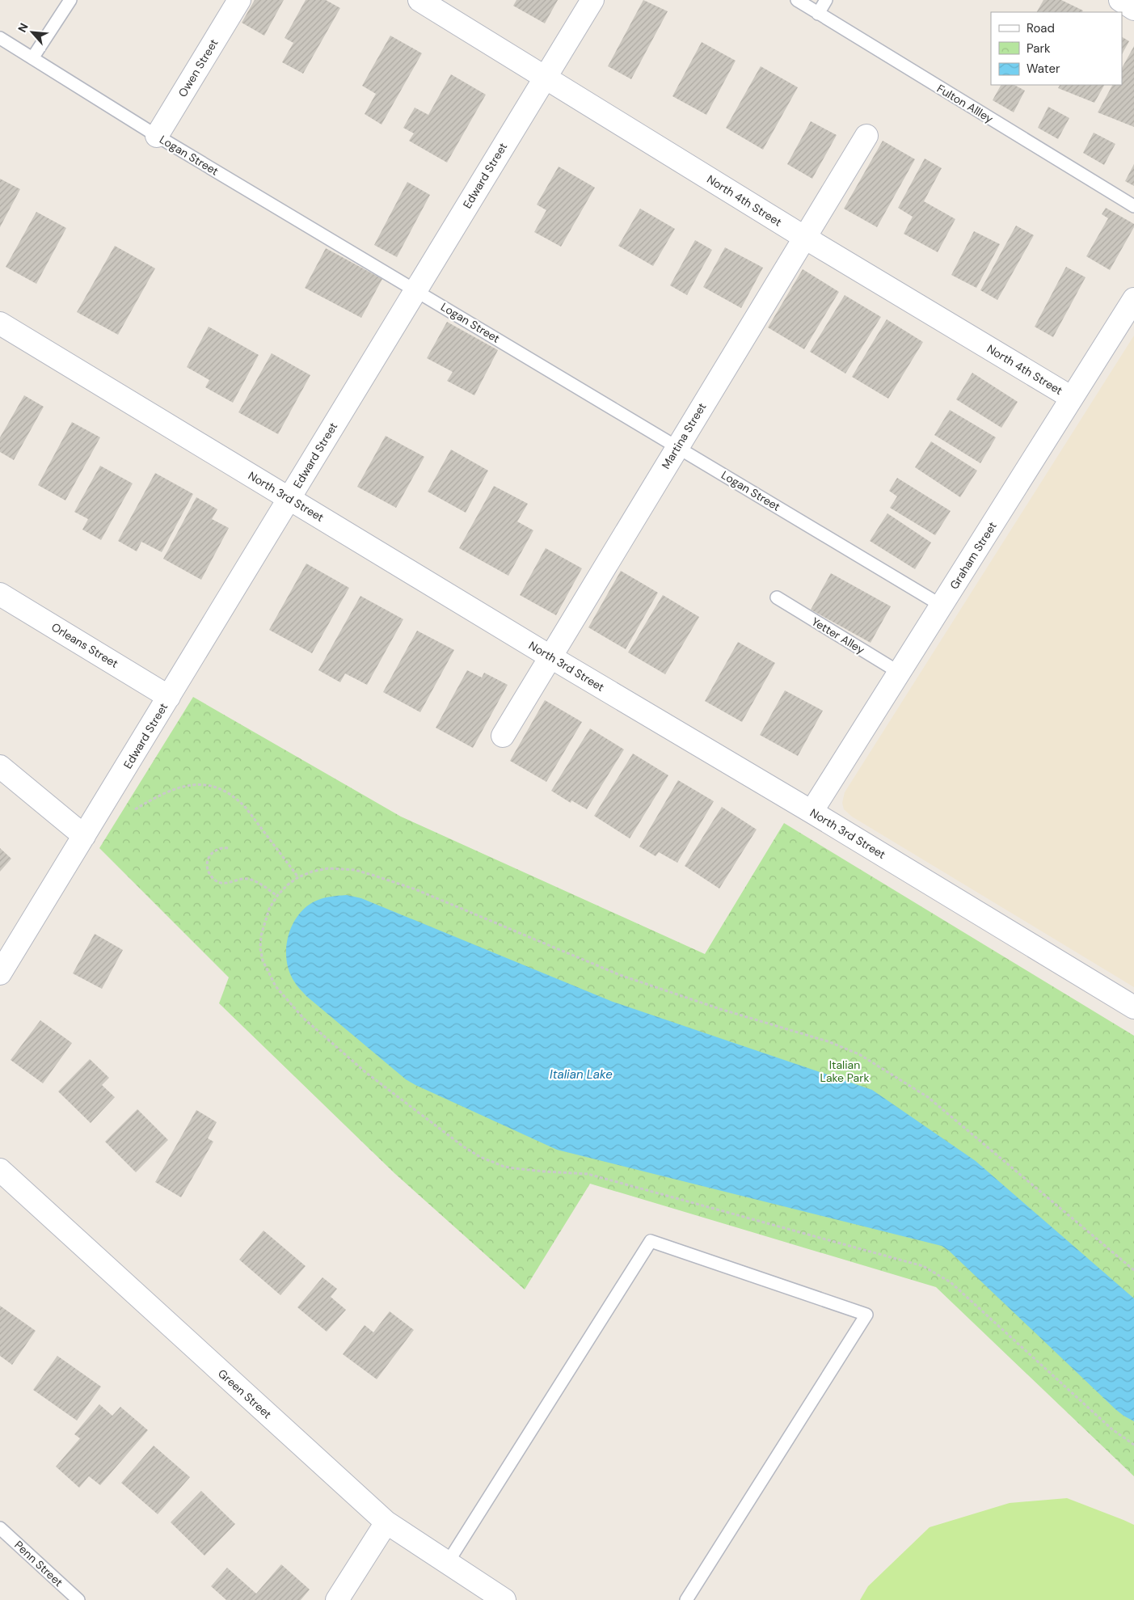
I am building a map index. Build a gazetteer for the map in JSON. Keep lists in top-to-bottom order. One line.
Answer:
{"streets":{"street":["Owen Street","Edward Street","North 4th Street","Martina Street","North 3rd Street","Graham Street","Orleans Street","Green Street"],"lane":["Fulton Allley","Logan Street","Yetter Alley","Penn Street"]},"crossings":[["Owen Street","Logan Street"],["Logan Street","Edward Street"],["Logan Street","Martina Street"],["Logan Street","Graham Street"],["Edward Street","North 4th Street"],["Edward Street","North 3rd Street"],["Edward Street","Orleans Street"],["North 4th Street","Martina Street"],["North 4th Street","Graham Street"],["Martina Street","North 3rd Street"],["North 3rd Street","Graham Street"],["Graham Street","Yetter Alley"]],"water":["Italian Lake"],"parks":["Italian Lake Park"],"legend":["Road","Park","Water"],"north":"top left"}
